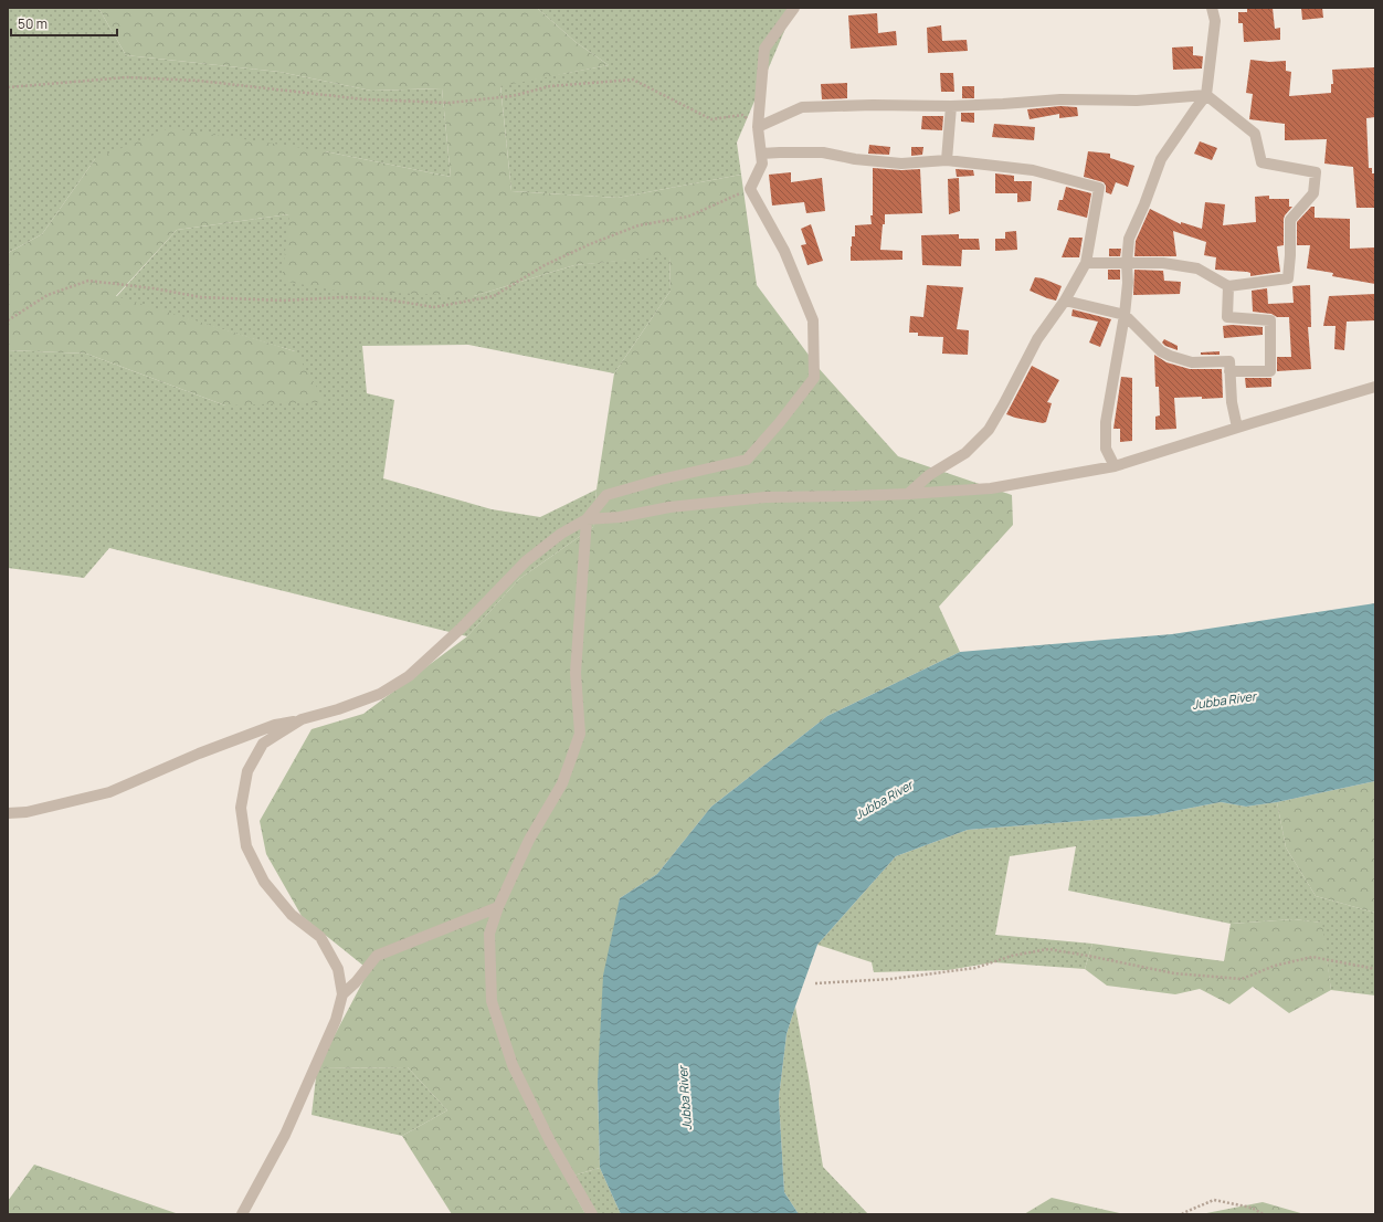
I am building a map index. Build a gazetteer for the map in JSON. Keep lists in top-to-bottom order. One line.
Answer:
{"water":["Jubba River"],"scale_bar":"50 m"}
